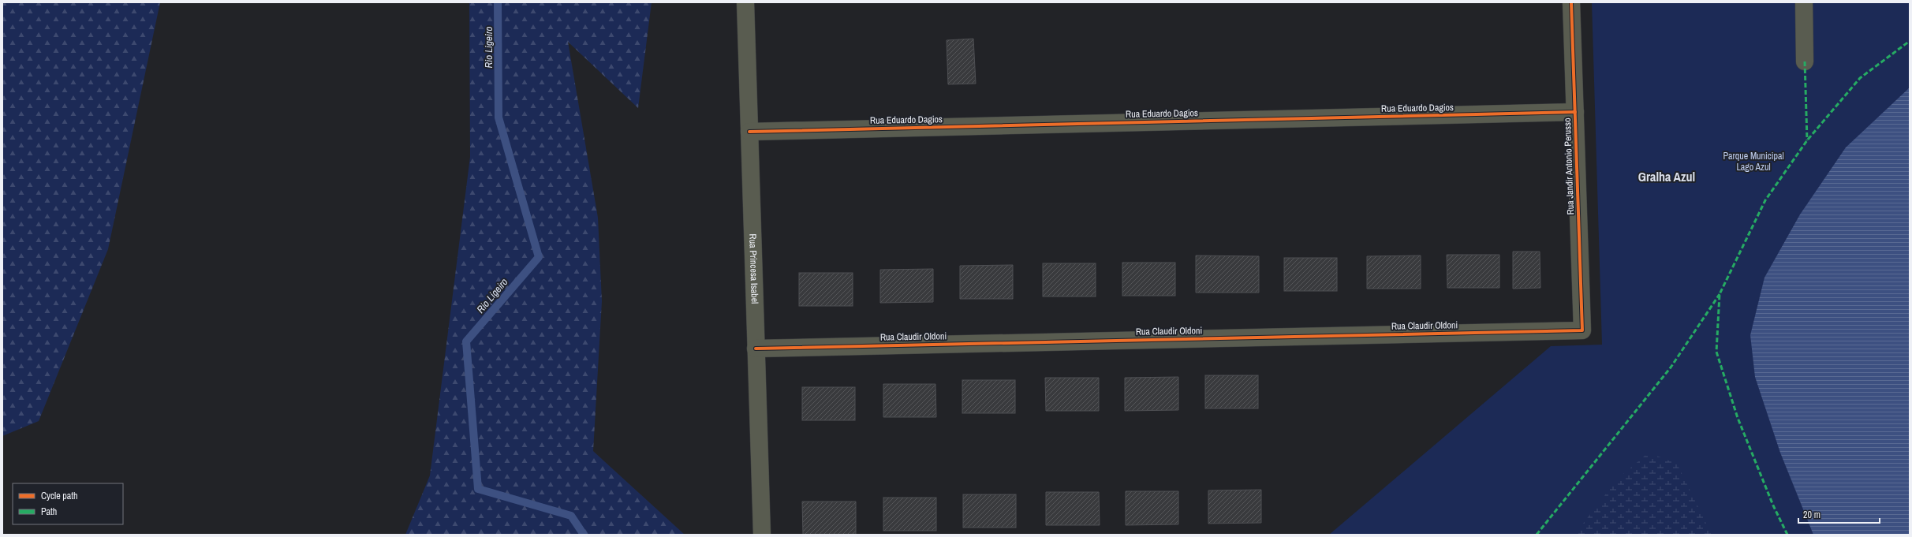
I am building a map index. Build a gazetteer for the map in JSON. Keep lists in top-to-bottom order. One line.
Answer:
{"streets":{"street":["Rua Eduardo Dagios","Rua Jandir Antonio Perusso","Rua Princesa Isabel","Rua Claudir Oldoni"]},"crossings":[["Rua Eduardo Dagios","Rua Jandir Antonio Perusso"],["Rua Eduardo Dagios","Rua Princesa Isabel"],["Rua Jandir Antonio Perusso","Rua Claudir Oldoni"],["Rua Princesa Isabel","Rua Claudir Oldoni"]],"districts":["Gralha Azul"],"water":["Rio Ligeiro"],"parks":["Parque Municipal Lago Azul"],"legend":["Cycle path","Path"],"scale_bar":"20 m"}
